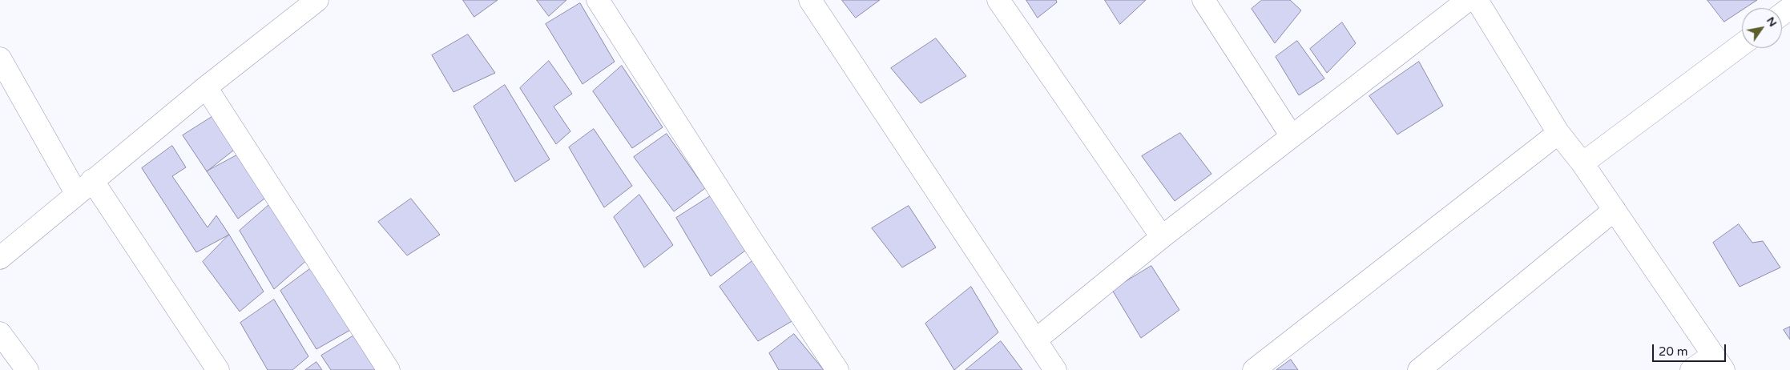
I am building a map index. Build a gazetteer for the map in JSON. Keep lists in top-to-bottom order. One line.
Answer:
{"scale_bar":"20 m","north":"top right"}
